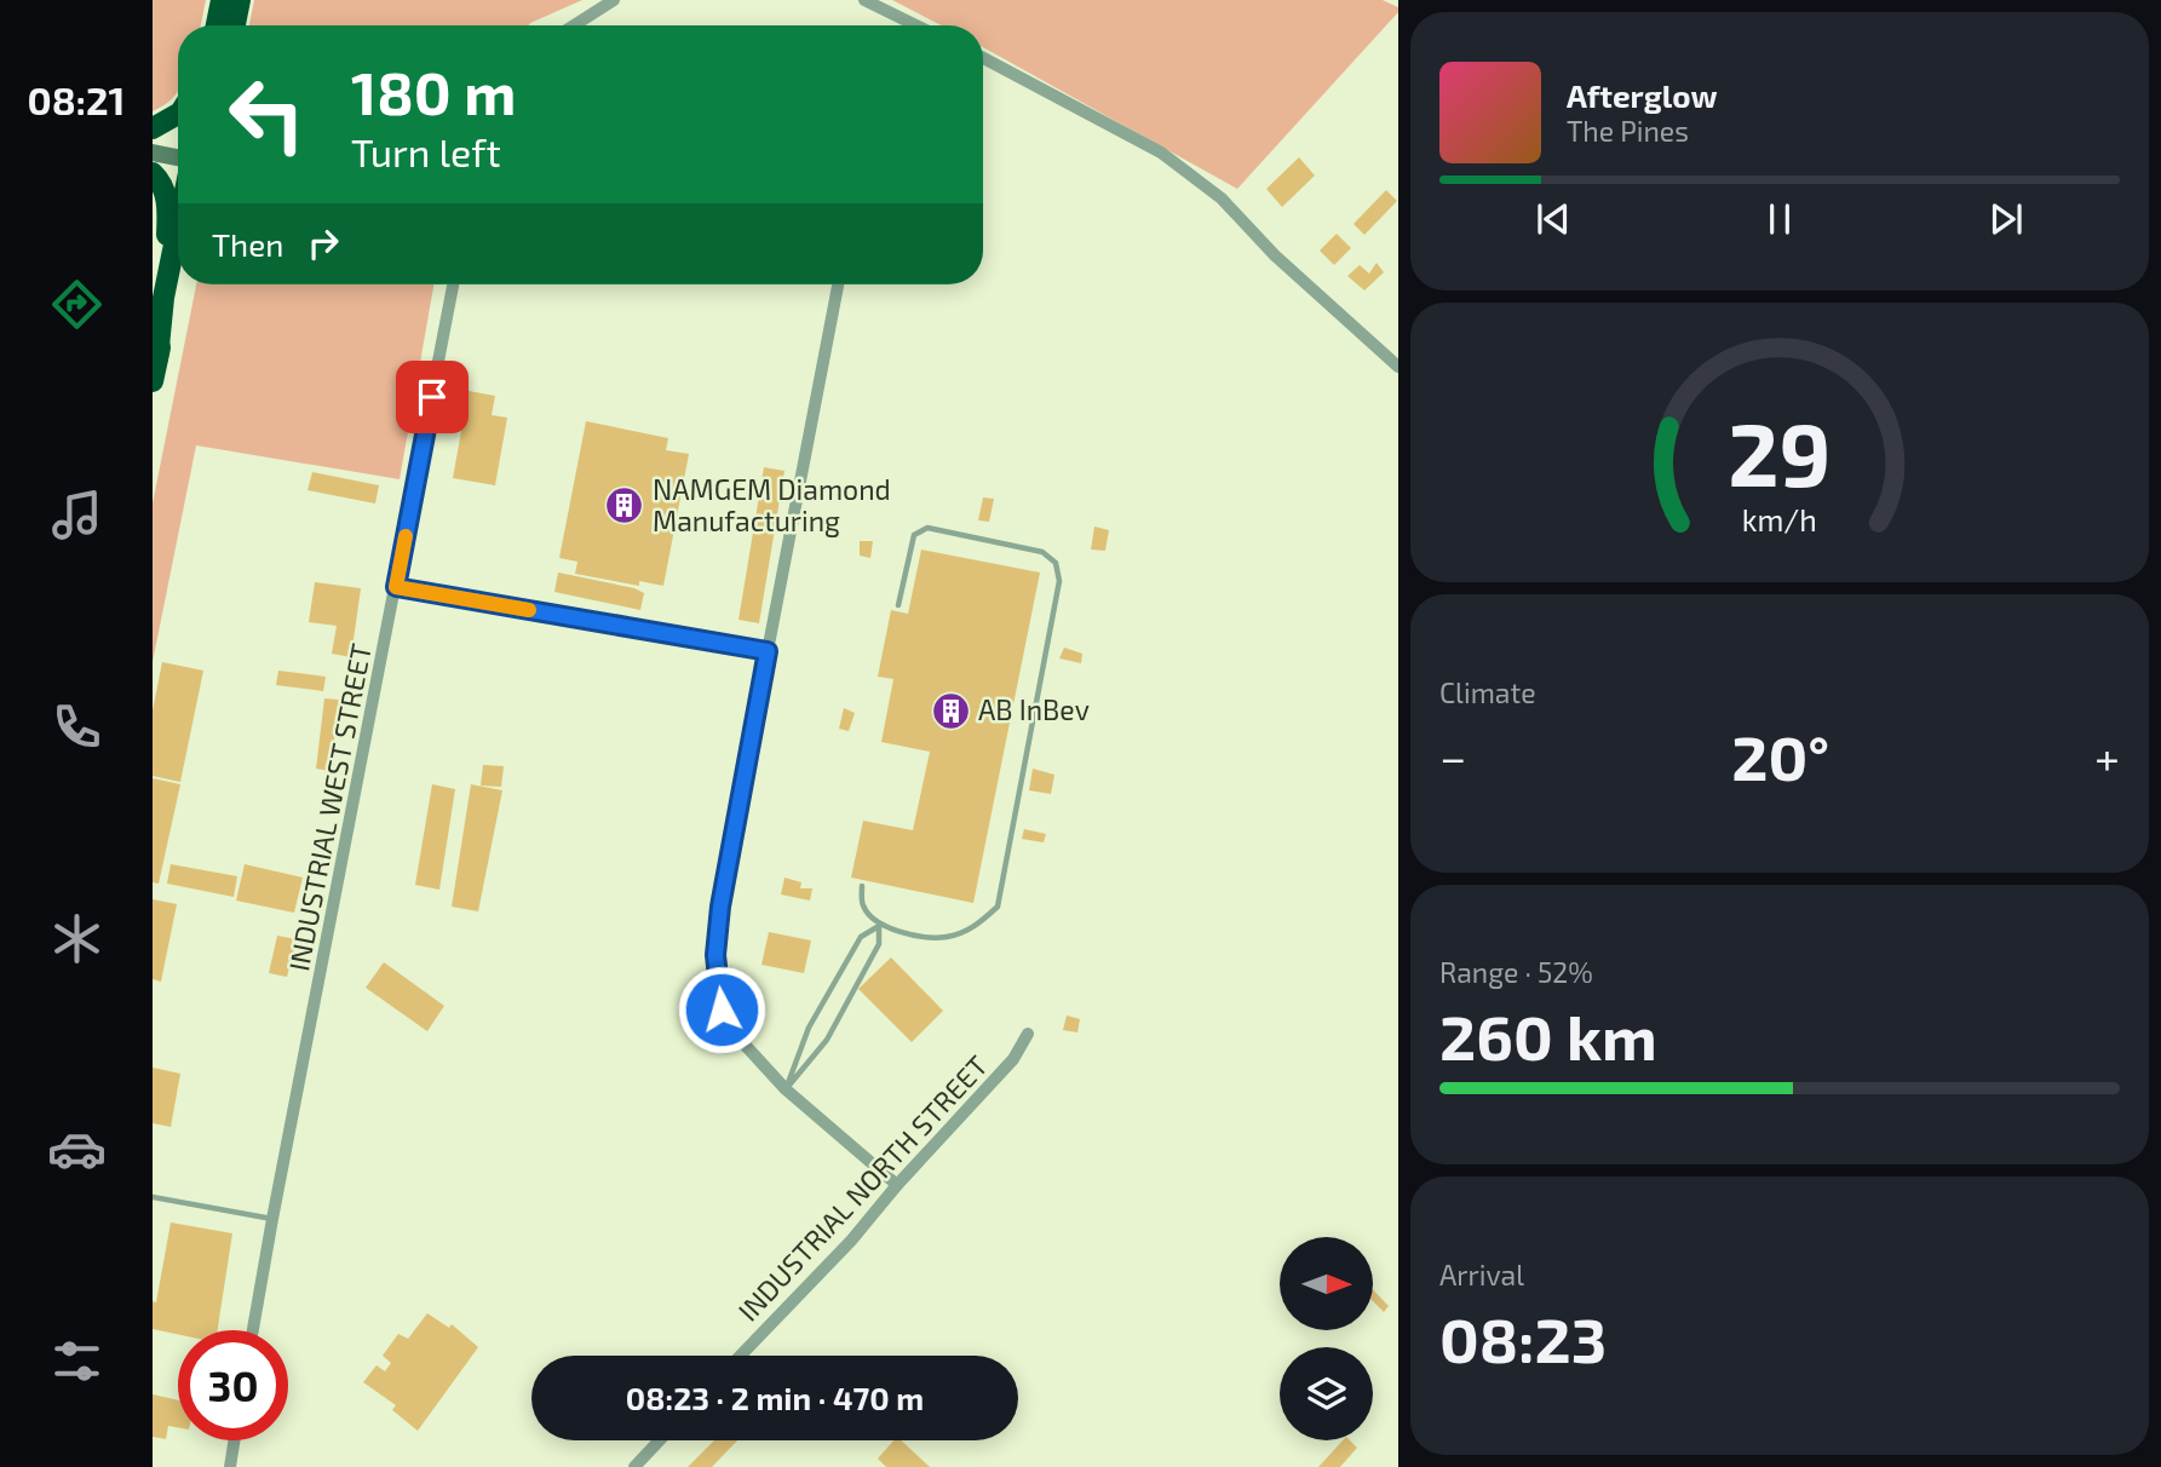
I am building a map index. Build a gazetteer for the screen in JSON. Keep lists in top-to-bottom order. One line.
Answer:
{"streets":{"street":["INDUSTRIAL WEST STREET","INDUSTRIAL NORTH STREET"]},"places":{"building":["NAMGEM Diamond Manufacturing","AB InBev"]},"north":"right","page":{"tabs":"08:21","turn":["180 m","Turn left"],"song":["Afterglow","The Pines"],"then":"Then","tile":["Climate",["Range · 52%","260 km"],["Arrival","08:23"]],"heat":["−","20°","+"],"limit":"30","trip":"08:23 · 2 min · 470 m","gauge":["29","km/h"]}}
